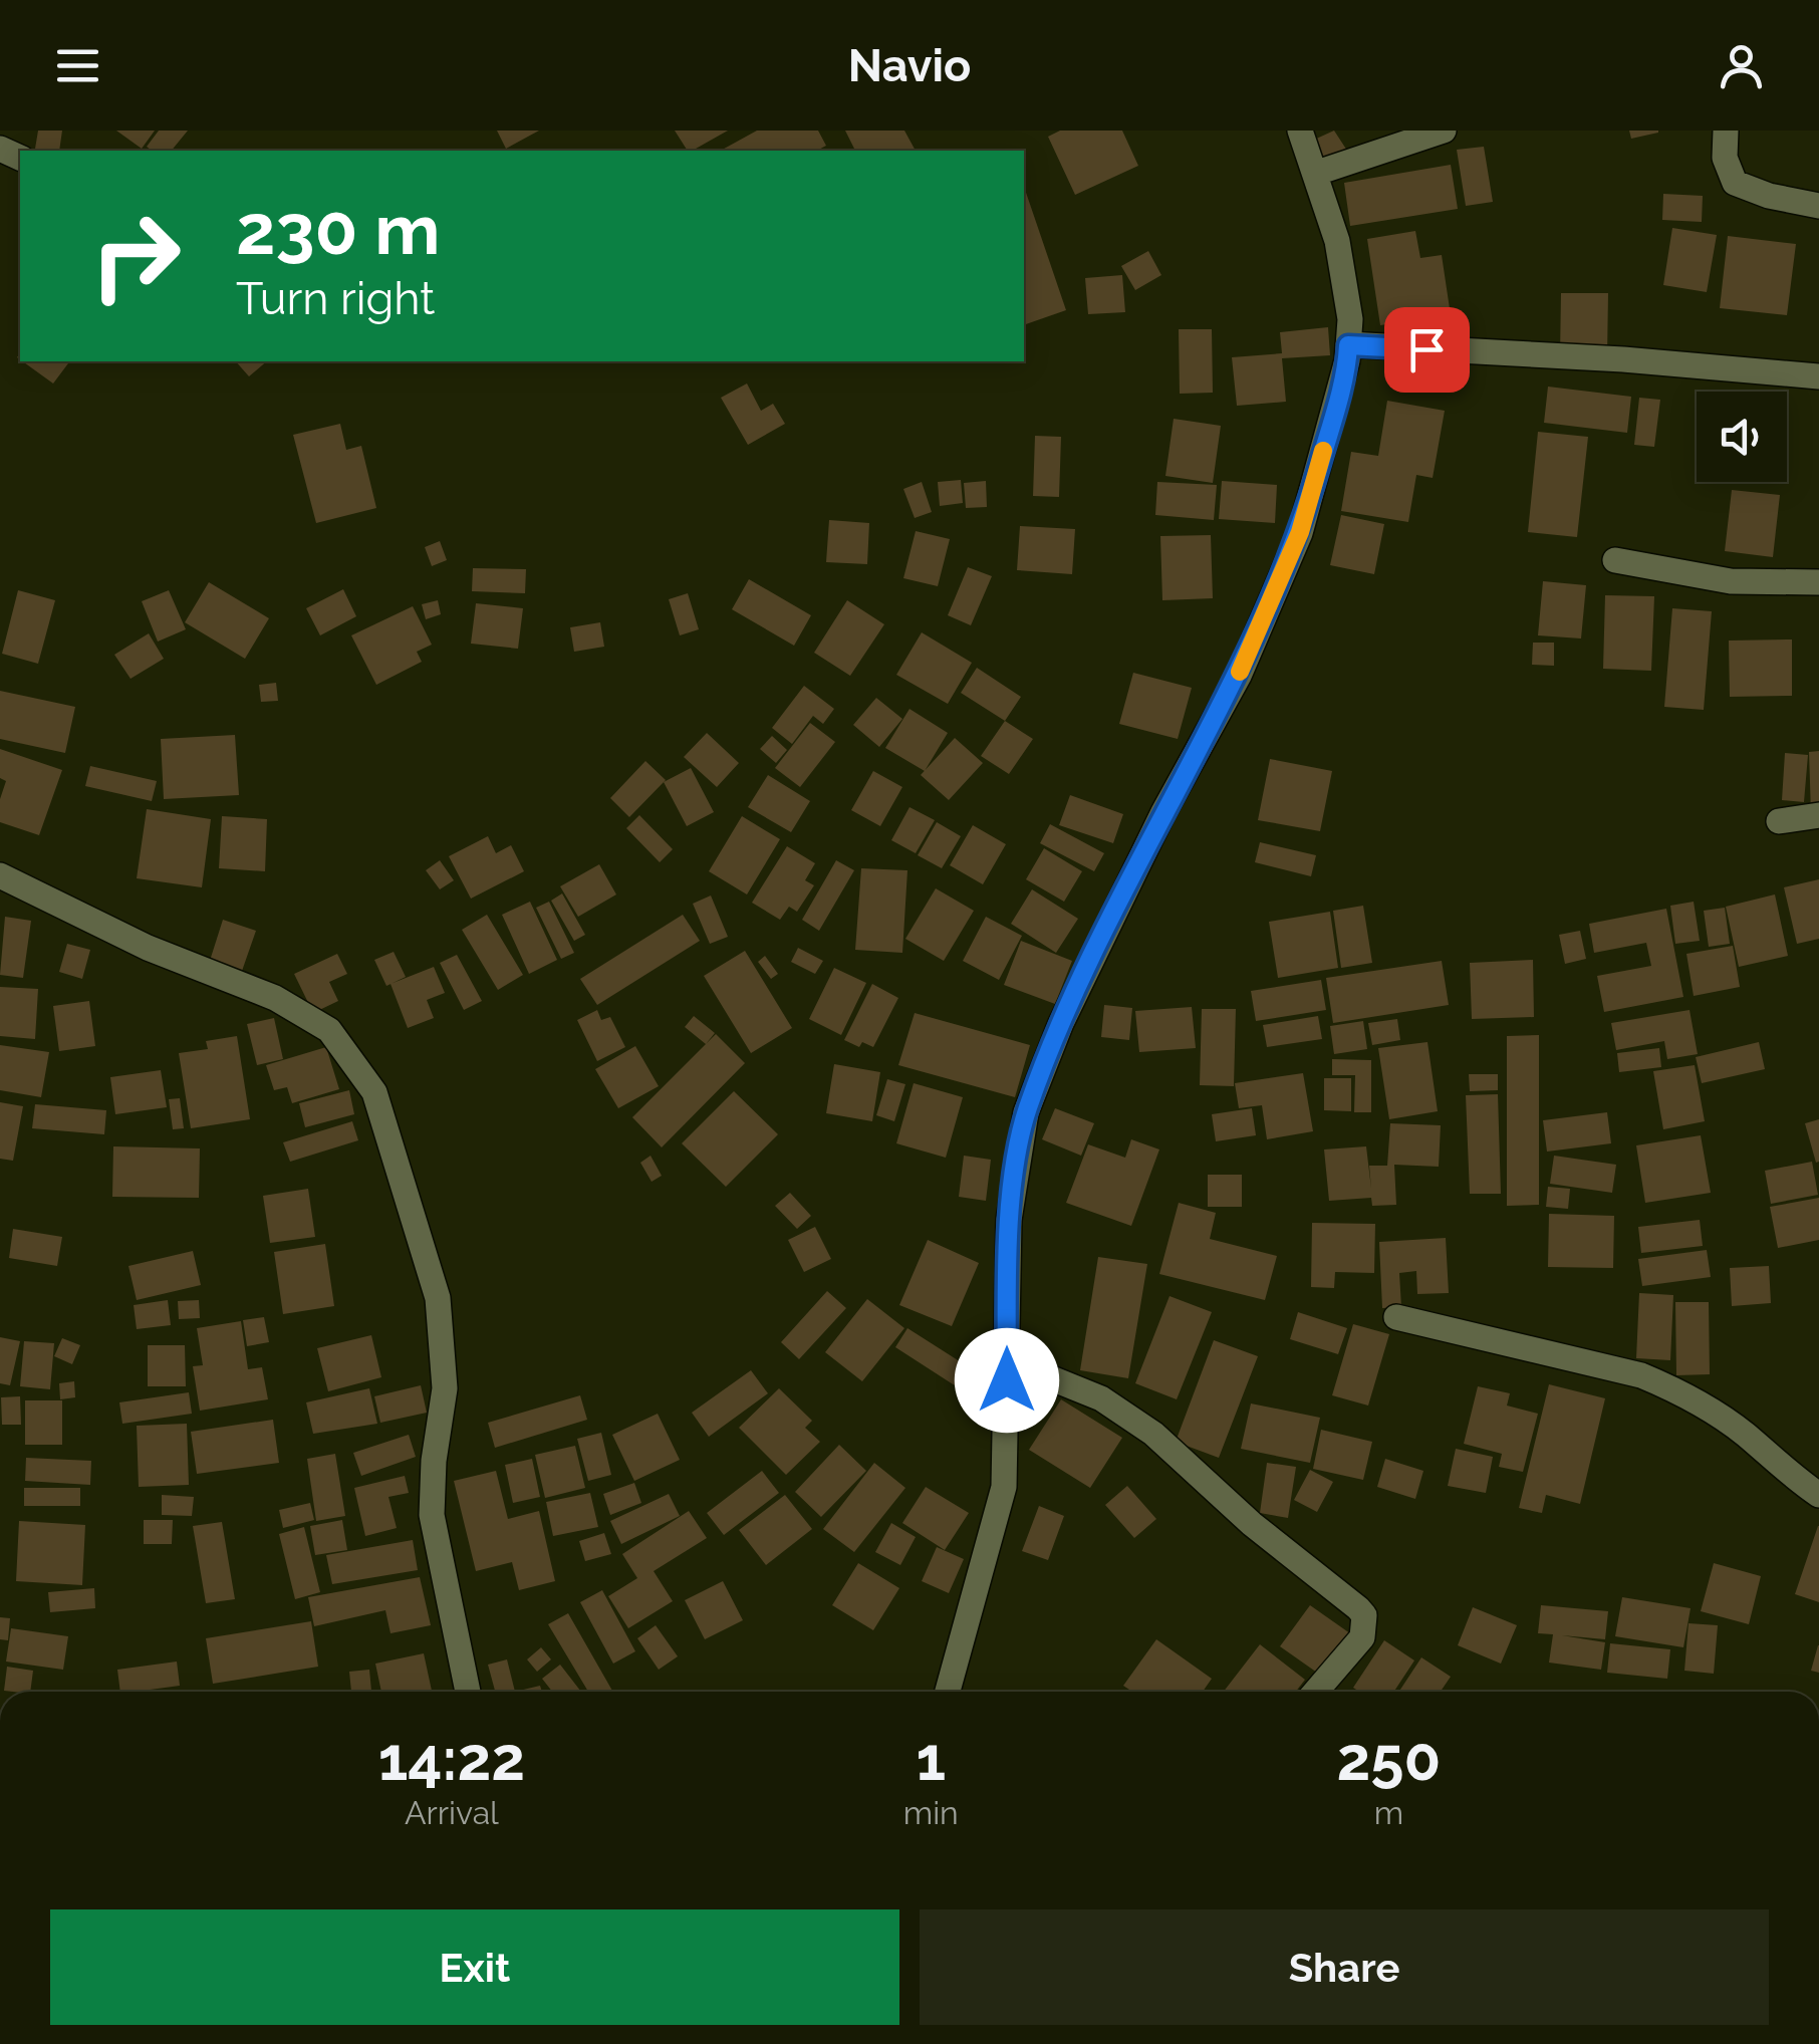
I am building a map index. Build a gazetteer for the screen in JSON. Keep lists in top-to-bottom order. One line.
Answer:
{"page":{"header":"Navio","turn":["230 m","Turn right"],"eta":["14:22","Arrival","1","min","250","m"],"buttons":["Exit","Share"]}}
